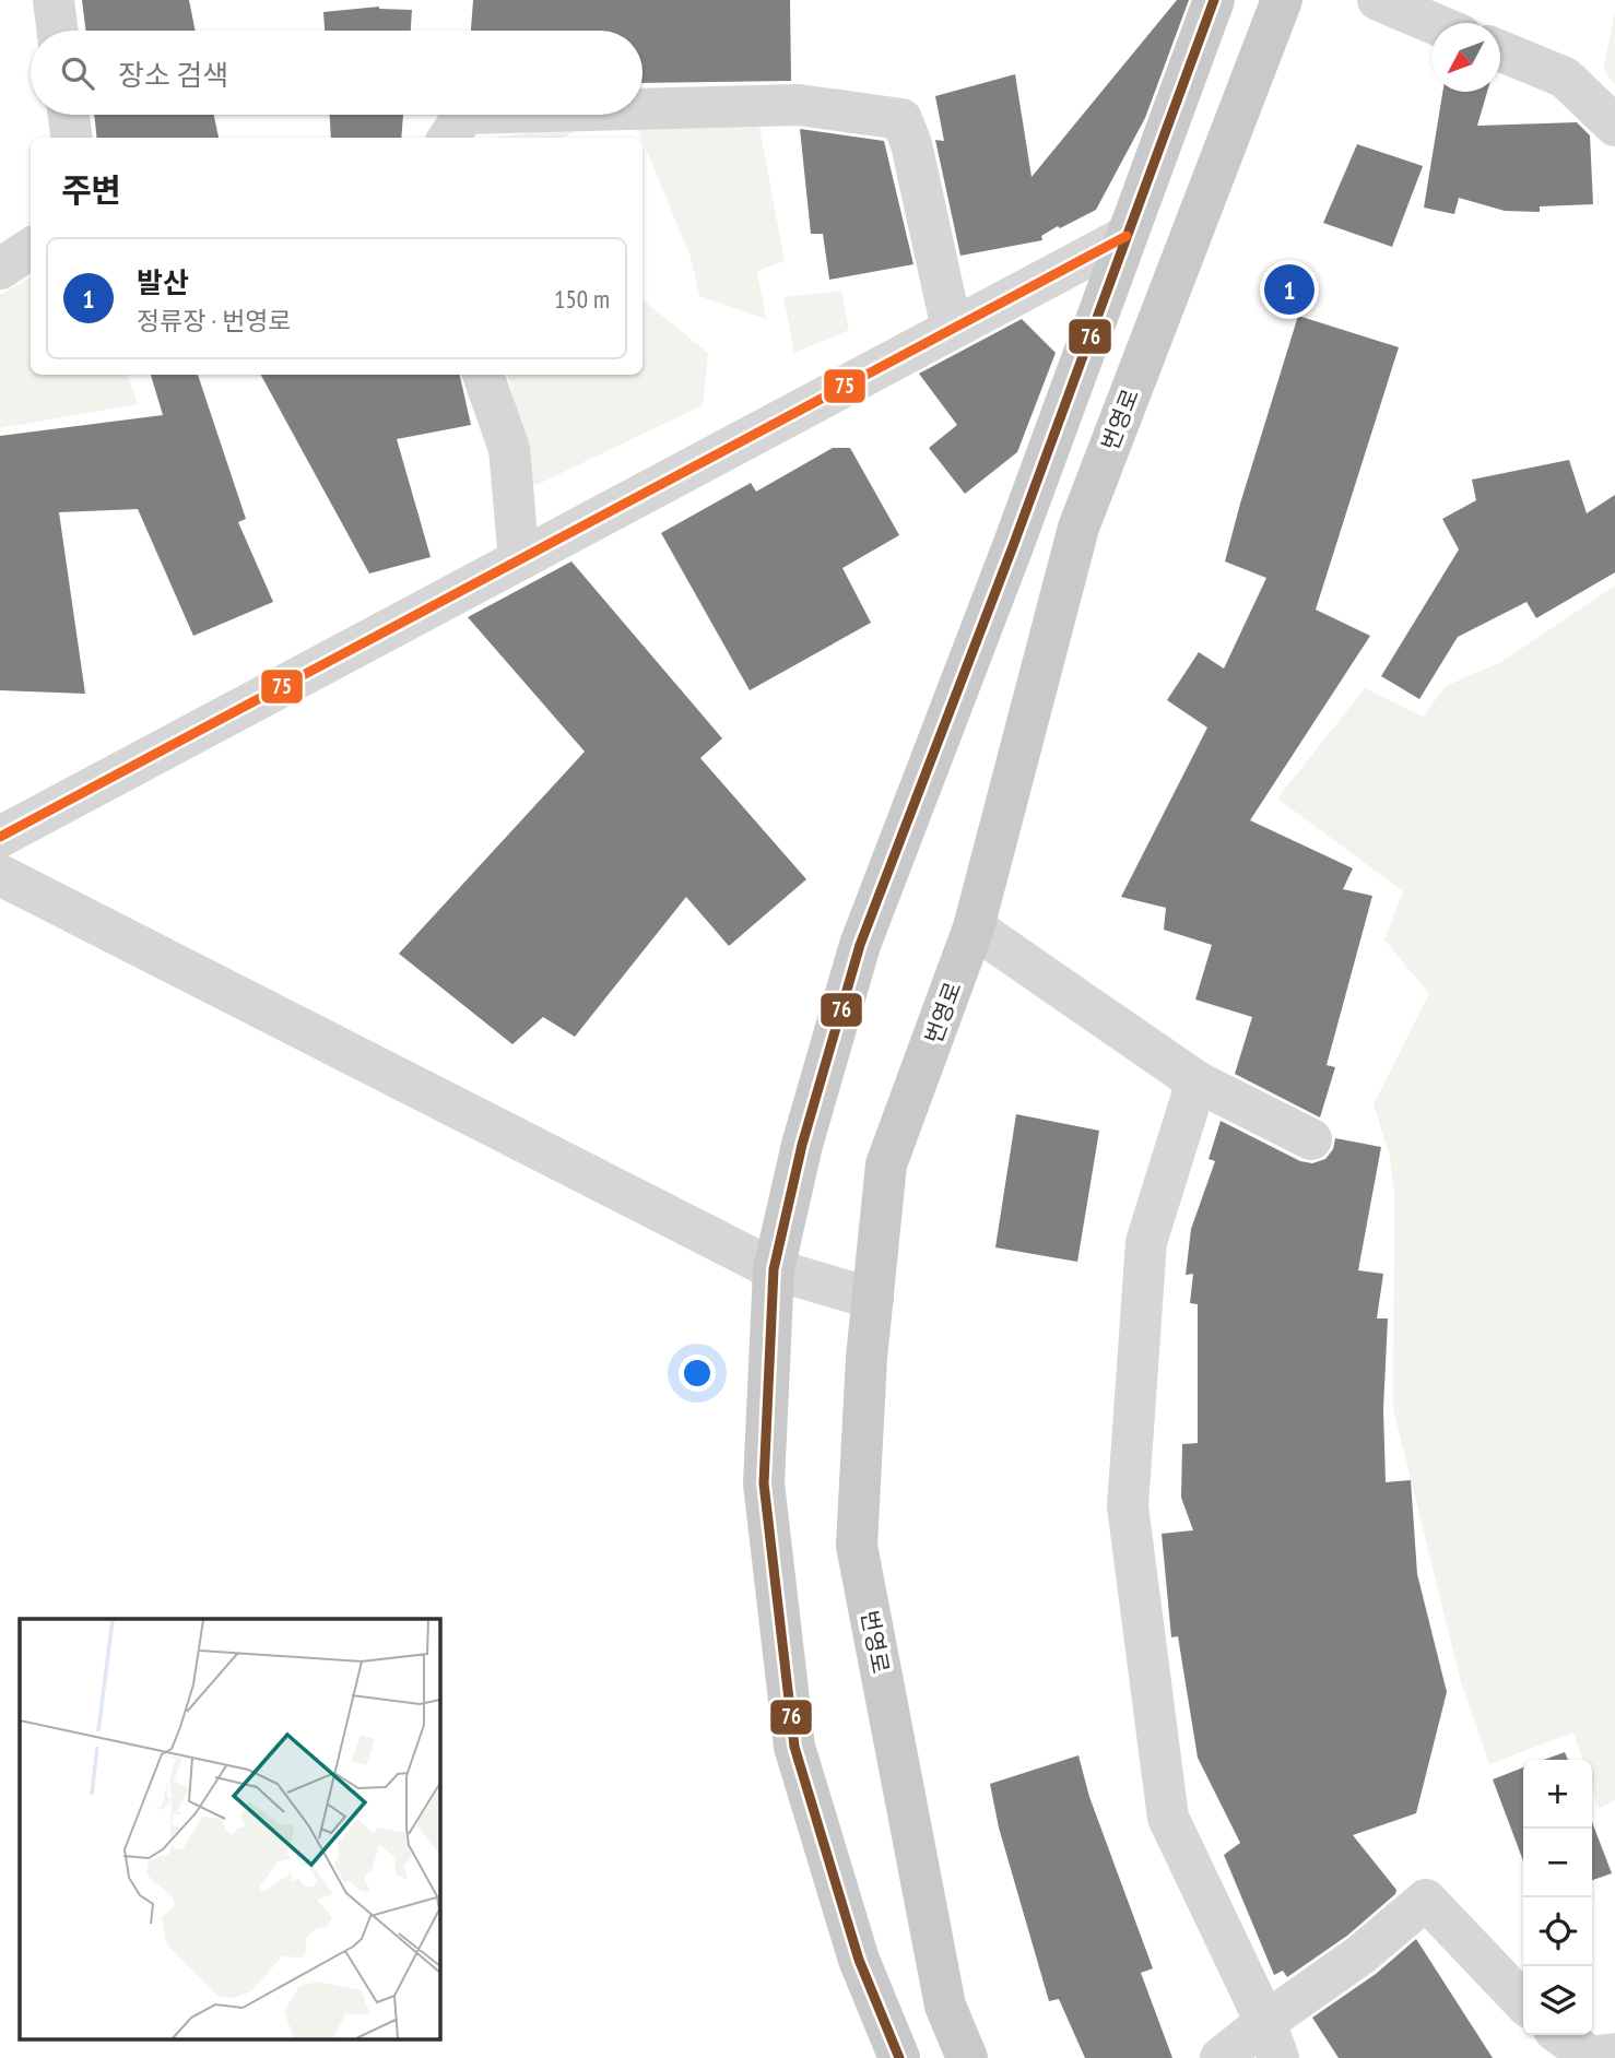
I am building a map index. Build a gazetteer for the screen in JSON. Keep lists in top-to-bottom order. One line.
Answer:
{"streets":{"main road":["번영로"]},"lines":["transit line 76","transit line 75"],"north":"bottom left","page":{"search":"장소 검색","heading":"주변","list":[{"mark":"1","name":"발산","note":"정류장 · 번영로","value":"150 m"}],"pins":"1","map_buttons":["+","−"]}}
